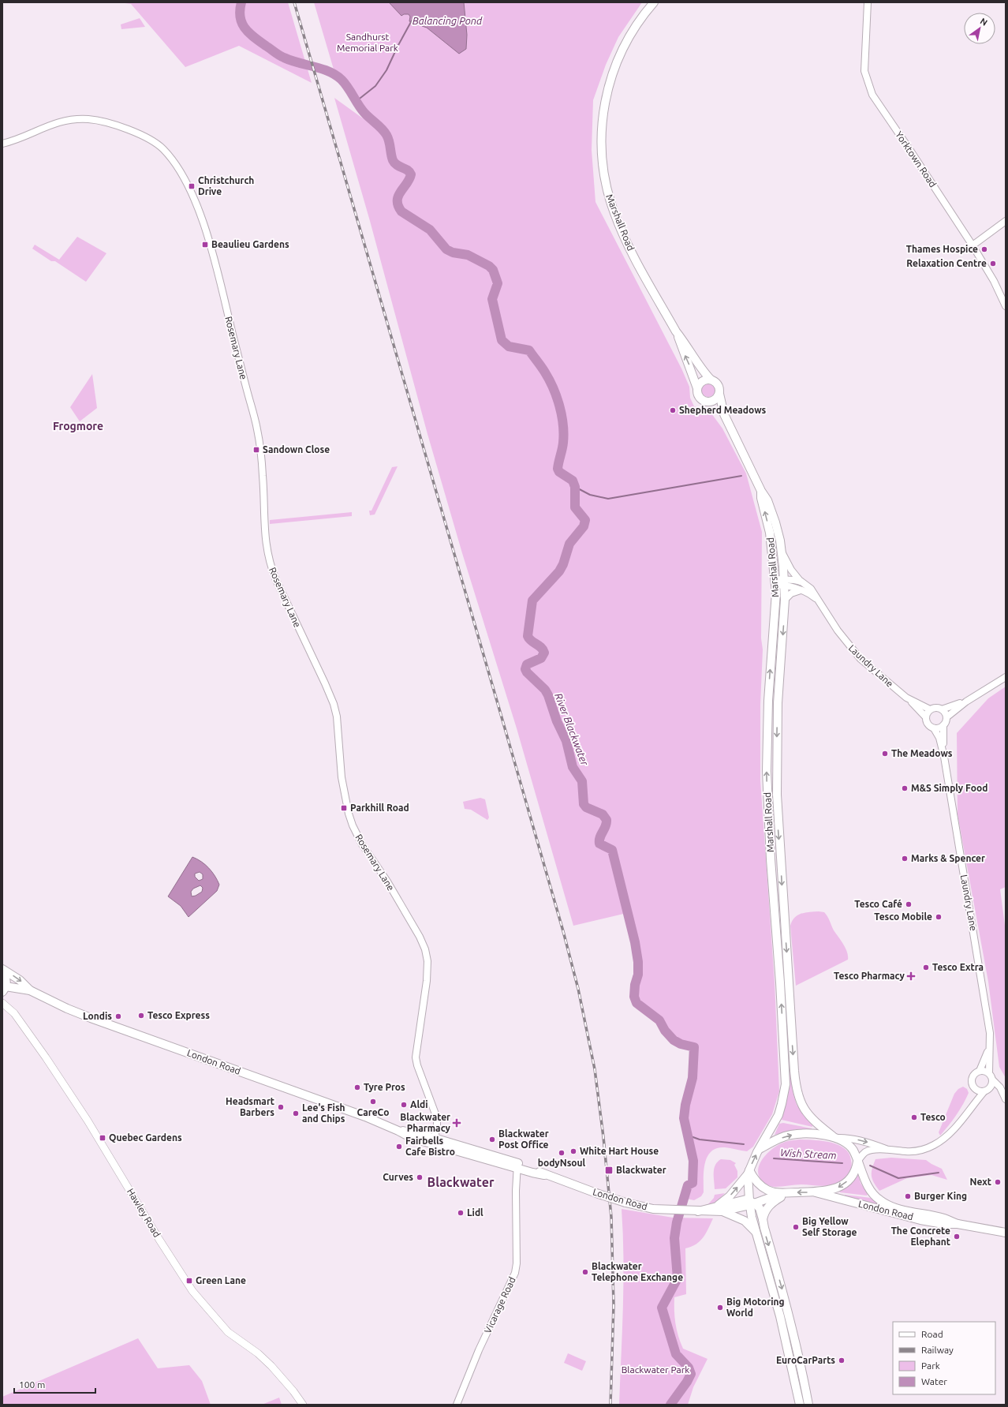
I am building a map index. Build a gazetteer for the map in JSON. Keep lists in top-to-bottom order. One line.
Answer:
{"streets":{"main road":["Marshall Road","London Road","Hawley Road"],"street":["Yorktown Road","Rosemary Lane","Laundry Lane","Vicarage Road"]},"crossings":[["Marshall Road","Laundry Lane"],["Marshall Road","London Road"],["Rosemary Lane","London Road"],["London Road","Vicarage Road"]],"districts":["Frogmore","Blackwater"],"water":["Balancing Pond","River Blackwater","Wish Stream"],"parks":["Sandhurst Memorial Park","Blackwater Park"],"places":{"transit":["Christchurch Drive","Beaulieu Gardens","Sandown Close","Parkhill Road","Quebec Gardens","Blackwater","Green Lane"],"other":["Thames Hospice","Relaxation Centre","Shepherd Meadows","The Meadows","M&S Simply Food","Marks & Spencer","Tesco Café","Tesco Mobile","Tesco Extra","Tesco Express","Londis","Tyre Pros","CareCo","Aldi","Headsmart Barbers","Lee's Fish and Chips","Tesco","Blackwater Post Office","Fairbells Cafe Bistro","White Hart House","bodyNsoul","Curves","Next","Burger King","Lidl","Big Yellow Self Storage","The Concrete Elephant","Blackwater Telephone Exchange","Big Motoring World","EuroCarParts"],"health":["Tesco Pharmacy","Blackwater Pharmacy"]},"legend":["Road","Railway","Park","Water"],"scale_bar":"100 m","north":"top right"}
